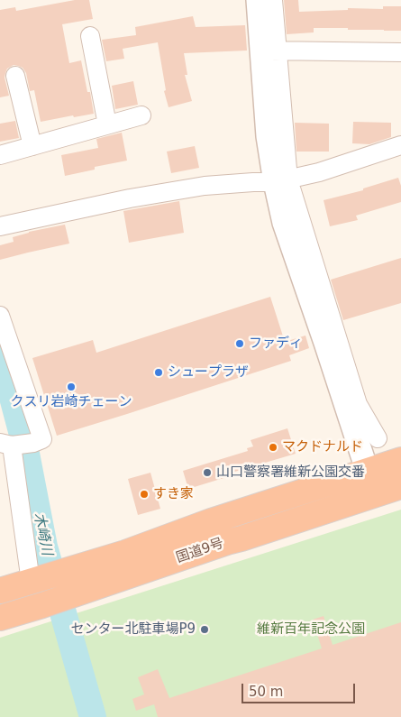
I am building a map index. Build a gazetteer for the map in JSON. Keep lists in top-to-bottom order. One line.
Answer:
{"streets":{"highway":["国道9号"]},"water":["木崎川"],"parks":["維新百年記念公園"],"places":["ファディ","シュープラザ","クスリ岩崎チェーン","マクドナルド","山口警察署維新公園交番","すき家","センター北駐車場P9"],"scale_bar":"50 m"}
